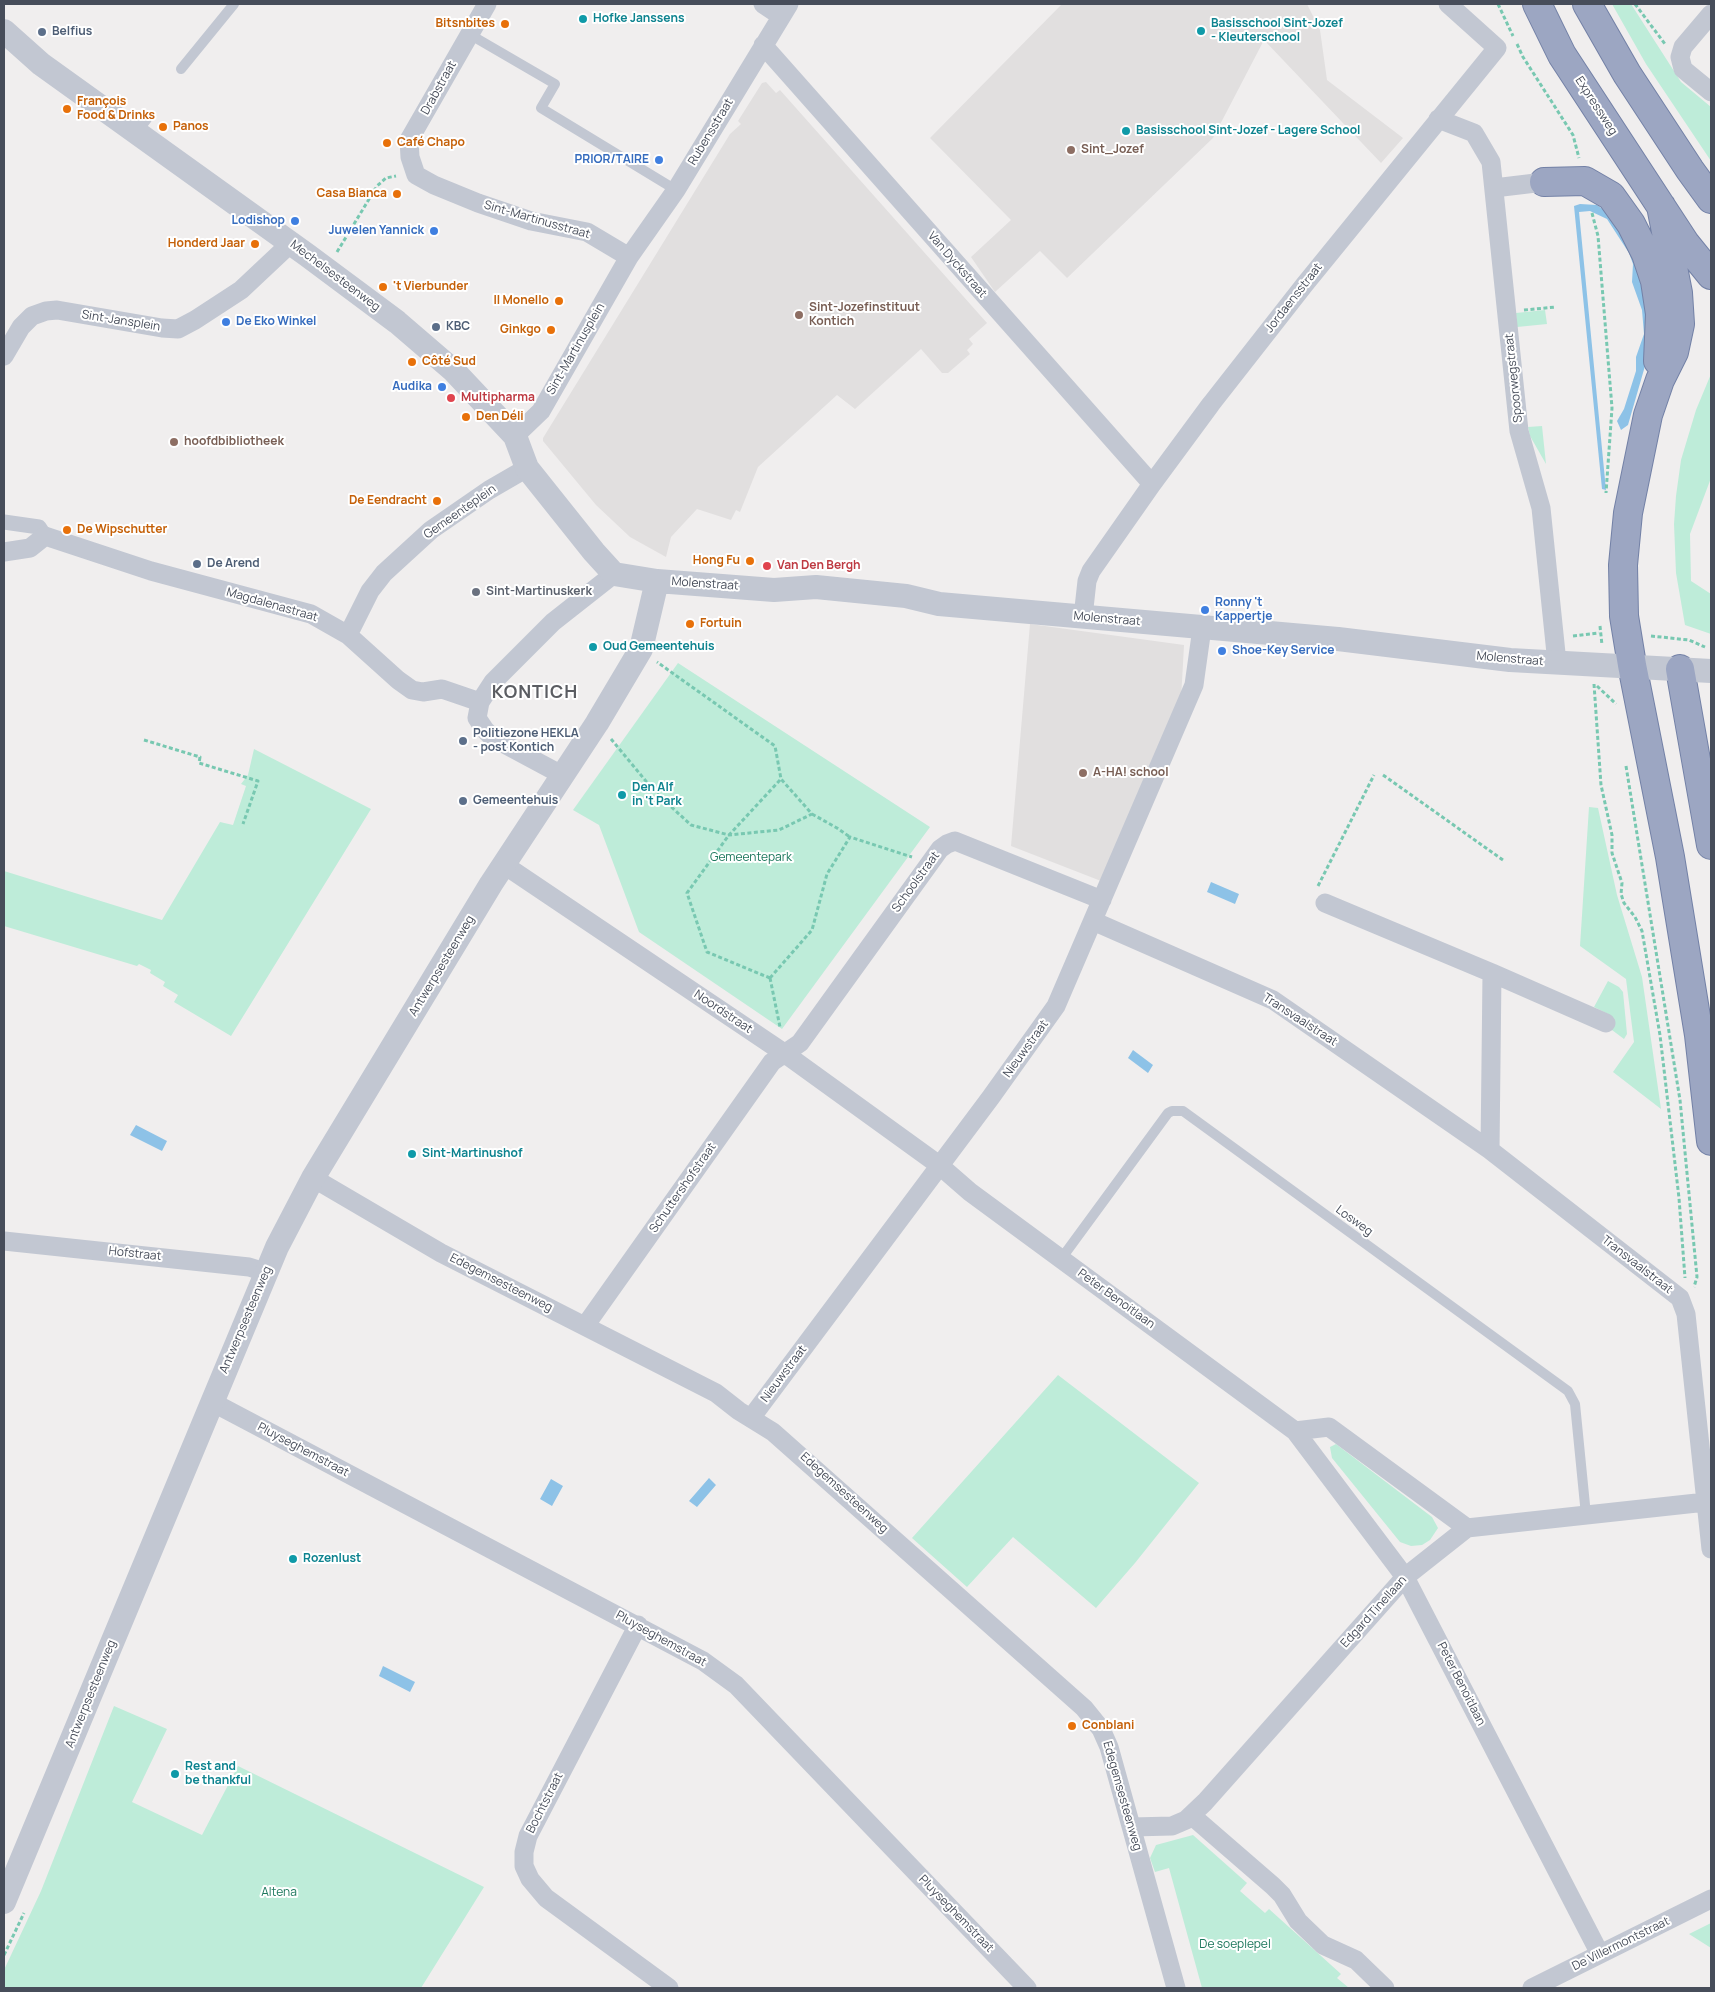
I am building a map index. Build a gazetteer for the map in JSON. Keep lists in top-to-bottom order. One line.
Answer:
{"streets":{"highway":["Expressweg"],"street":["Drabstraat","Rubensstraat","Sint-Martinusstraat","Van Dyckstraat","Mechelsesteenweg","Jordaensstraat","Sint-Jansplein","Sint-Martinusplein","Spoorwegstraat","Gemeenteplein","Molenstraat","Magdalenastraat","Schoolstraat","Antwerpsesteenweg","Noordstraat","Transvaalstraat","Nieuwstraat","Schuttershofstraat","Hofstraat","Edegemsesteenweg","Peter Benoitlaan","Pluyseghemstraat","Edgard Tinellaan","Bochtstraat","De Villermontstraat"],"lane":["Losweg"]},"crossings":[["Drabstraat","Sint-Martinusstraat"],["Rubensstraat","Sint-Martinusstraat"],["Rubensstraat","Van Dyckstraat"],["Rubensstraat","Sint-Martinusplein"],["Sint-Martinusstraat","Sint-Martinusplein"],["Van Dyckstraat","Jordaensstraat"],["Mechelsesteenweg","Sint-Jansplein"],["Mechelsesteenweg","Sint-Martinusplein"],["Mechelsesteenweg","Gemeenteplein"],["Jordaensstraat","Spoorwegstraat"],["Jordaensstraat","Molenstraat"],["Spoorwegstraat","Molenstraat"],["Gemeenteplein","Magdalenastraat"],["Molenstraat","Nieuwstraat"],["Schoolstraat","Noordstraat"],["Schoolstraat","Nieuwstraat"],["Schoolstraat","Schuttershofstraat"],["Antwerpsesteenweg","Noordstraat"],["Antwerpsesteenweg","Hofstraat"],["Antwerpsesteenweg","Edegemsesteenweg"],["Antwerpsesteenweg","Pluyseghemstraat"],["Noordstraat","Nieuwstraat"],["Noordstraat","Schuttershofstraat"],["Noordstraat","Peter Benoitlaan"],["Transvaalstraat","Nieuwstraat"],["Nieuwstraat","Edegemsesteenweg"],["Nieuwstraat","Peter Benoitlaan"],["Schuttershofstraat","Edegemsesteenweg"],["Losweg","Peter Benoitlaan"],["Edegemsesteenweg","Edgard Tinellaan"],["Peter Benoitlaan","Edgard Tinellaan"],["Peter Benoitlaan","De Villermontstraat"],["Pluyseghemstraat","Bochtstraat"]],"districts":["KONTICH"],"parks":["Gemeentepark","Altena","De soeplepel"],"places":["Hofke Janssens","Bitsnbites","Basisschool Sint-Jozef - Kleuterschool","Belfius","François Food & Drinks","Panos","Basisschool Sint-Jozef - Lagere School","Café Chapo","Sint_Jozef","PRIOR/TAIRE","Casa Bianca","Lodishop","Juwelen Yannick","Honderd Jaar","'t Vierbunder","Il Monello","Sint-Jozefinstituut Kontich","De Eko Winkel","KBC","Ginkgo","Côté Sud","Audika","Multipharma","Den Déli","hoofdbibliotheek","De Eendracht","De Wipschutter","Hong Fu","De Arend","Van Den Bergh","Sint-Martinuskerk","Ronny 't Kappertje","Fortuin","Oud Gemeentehuis","Shoe-Key Service","Politiezone HEKLA - post Kontich","A-HA! school","Den Alf in 't Park","Gemeentehuis","Sint-Martinushof","Rozenlust","Conblani","Rest and be thankful"]}
